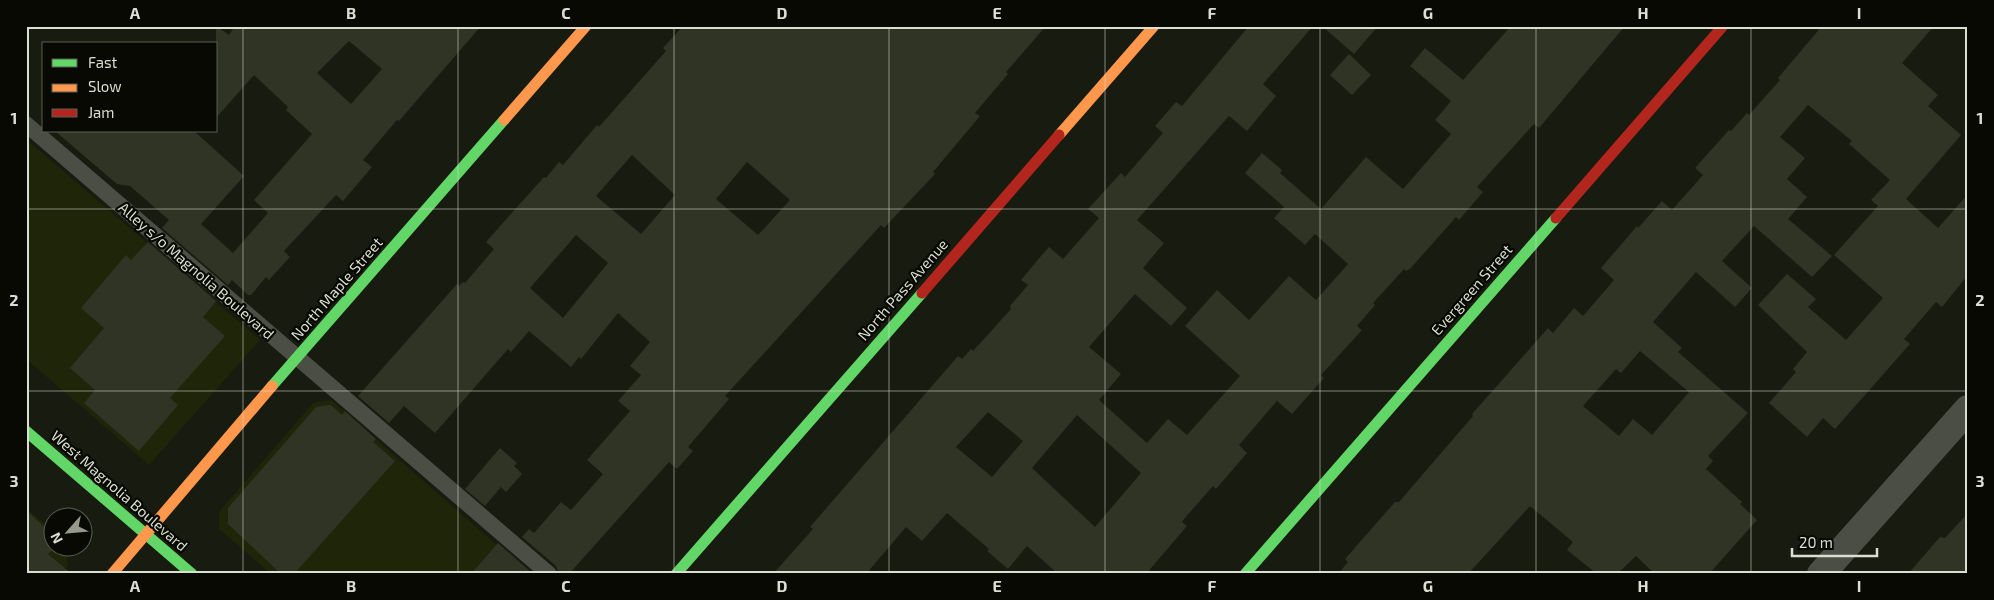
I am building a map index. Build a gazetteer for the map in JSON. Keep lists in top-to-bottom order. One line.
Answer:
{"streets":{"street":["North Maple Street","North Pass Avenue","Evergreen Street","West Magnolia Boulevard"],"lane":["Alley s/o Magnolia Boulevard"]},"crossings":[["Alley s/o Magnolia Boulevard","North Maple Street"],["North Maple Street","West Magnolia Boulevard"]],"legend":["Fast","Slow","Jam"],"scale_bar":"20 m","north":"bottom left","grid":{"columns":["A","B","C","D","E","F","G","H","I"],"rows":["1","2","3"]}}
